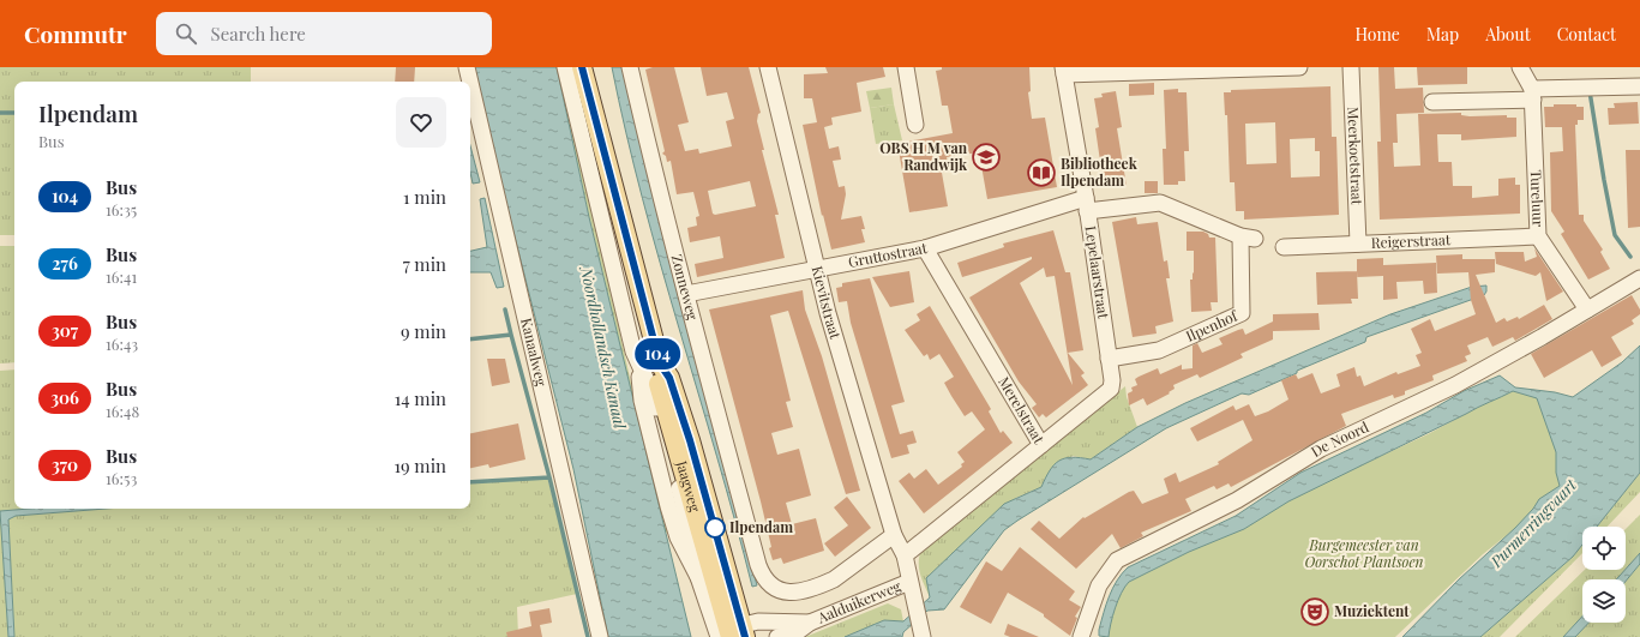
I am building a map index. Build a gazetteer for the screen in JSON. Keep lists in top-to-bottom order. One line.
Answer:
{"streets":{"main road":["Jaagweg"],"street":["Meerkoetstraat","Tureluur","Reigerstraat","Gruttostraat","Lepelaarstraat","Zonneweg","Kievitstraat","Ilpenhof","Kanaalweg","Merelstraat","De Noord","Aalduikerweg"]},"crossings":[["Meerkoetstraat","Reigerstraat"],["Tureluur","Reigerstraat"],["Tureluur","De Noord"],["Gruttostraat","Lepelaarstraat"],["Gruttostraat","Zonneweg"],["Gruttostraat","Kievitstraat"],["Gruttostraat","Ilpenhof"],["Gruttostraat","Merelstraat"],["Lepelaarstraat","Ilpenhof"],["Lepelaarstraat","Merelstraat"],["Zonneweg","Kievitstraat"],["Jaagweg","Aalduikerweg"]],"water":["Noordhollandsch Kanaal","Purmerringvaart"],"parks":["Burgemeester van Oorschot Plantsoen"],"places":{"school or university":["OBS H M van Randwijk"],"library":["Bibliotheek Ilpendam"],"other":["Ilpendam"],"theatre":["Muziektent"]},"lines":["bus line 104"],"page":{"header":"Commutr","search":"Search here","nav":["Home","Map","About","Contact"],"on_map":"104","heading":["Ilpendam","Bus"],"list":[{"mark":"104","name":"Bus","note":"16:35","value":"1 min"},{"mark":"276","name":"Bus","note":"16:41","value":"7 min"},{"mark":"307","name":"Bus","note":"16:43","value":"9 min"},{"mark":"306","name":"Bus","note":"16:48","value":"14 min"},{"mark":"370","name":"Bus","note":"16:53","value":"19 min"}]}}
